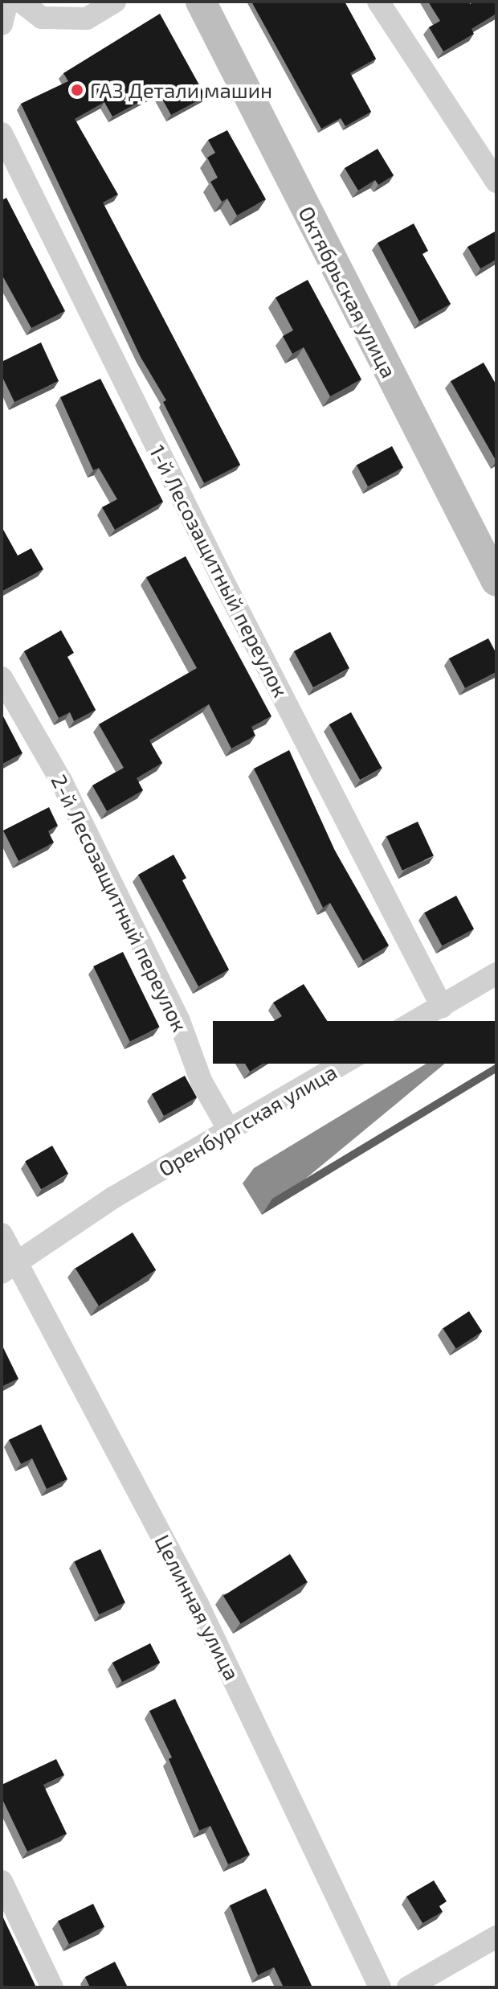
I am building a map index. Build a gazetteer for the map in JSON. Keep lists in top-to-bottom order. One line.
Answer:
{"streets":{"street":["Октябрьская улица","1-й Лесозащитный переулок","2-й Лесозащитный переулок","Оренбургская улица","Целинная улица"]},"crossings":[["1-й Лесозащитный переулок","Оренбургская улица"],["2-й Лесозащитный переулок","Оренбургская улица"],["Оренбургская улица","Целинная улица"]],"places":["ГАЗ Детали машин"]}
